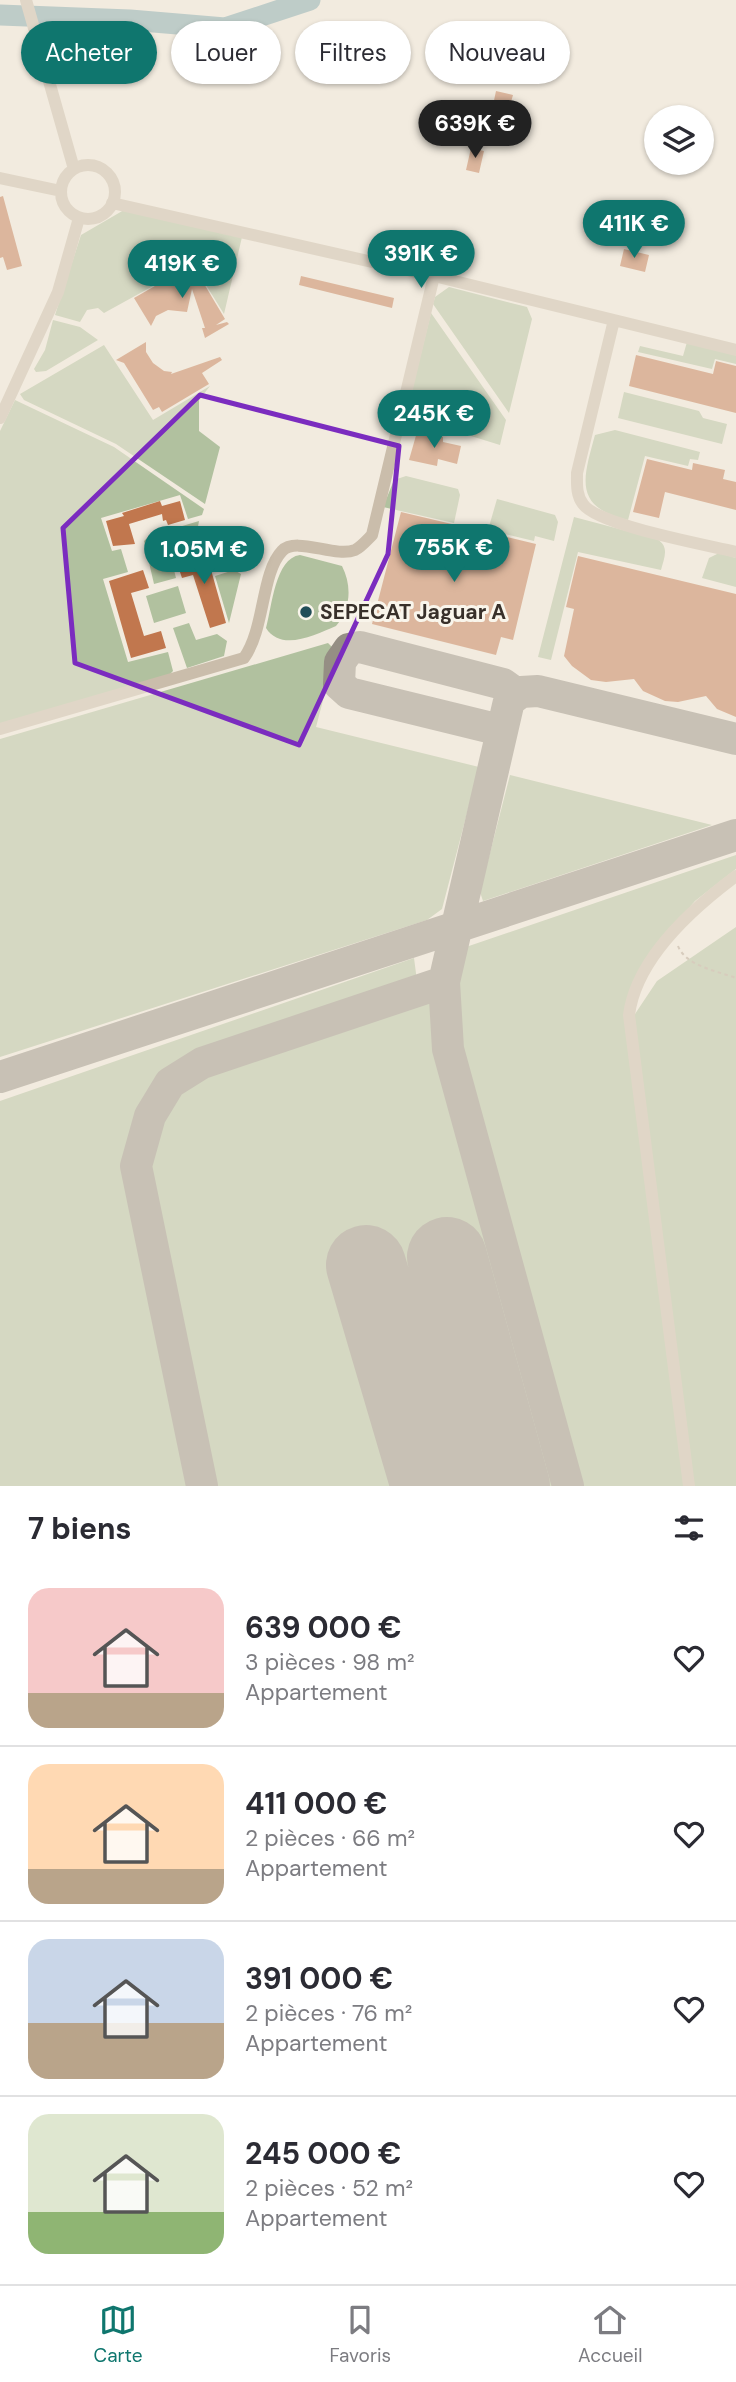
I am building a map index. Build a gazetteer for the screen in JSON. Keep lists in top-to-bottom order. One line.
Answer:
{"places":["SEPECAT Jaguar A"],"page":{"chip":["Acheter","Louer","Filtres","Nouveau"],"price":["639K €","411K €","391K €","419K €","245K €","755K €","1.05M €"],"heading":"7 biens","list":[{"name":"639 000 €","note":"3 pièces · 98 m² · Appartement"},{"name":"411 000 €","note":"2 pièces · 66 m² · Appartement"},{"name":"391 000 €","note":"2 pièces · 76 m² · Appartement"},{"name":"245 000 €","note":"2 pièces · 52 m² · Appartement"}],"tabs":["Carte","Favoris","Accueil"]}}
